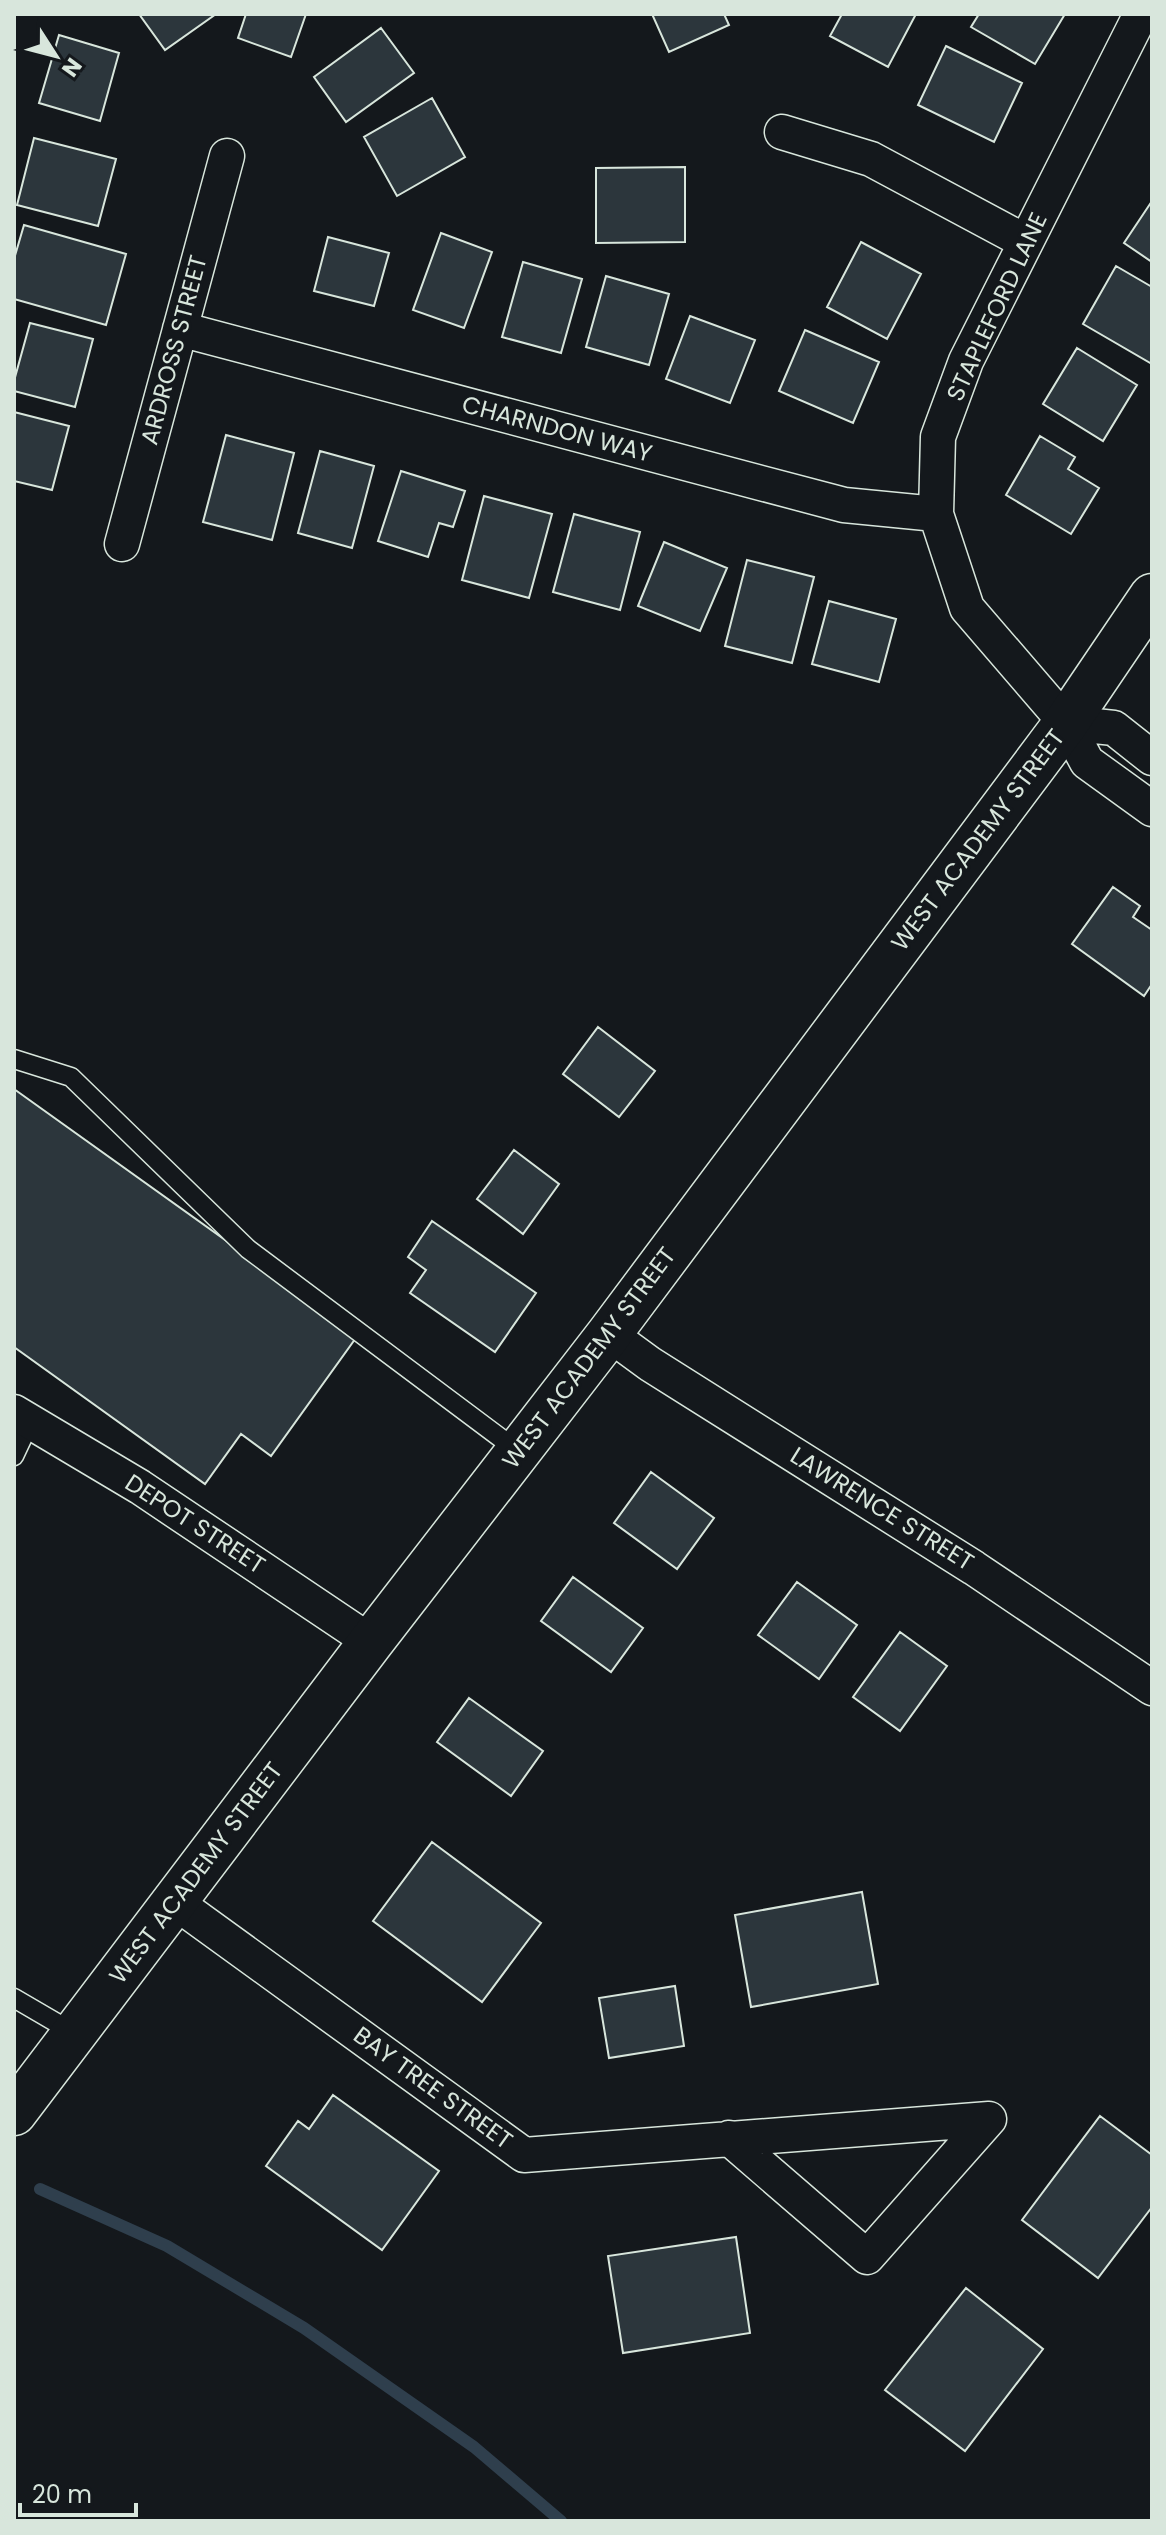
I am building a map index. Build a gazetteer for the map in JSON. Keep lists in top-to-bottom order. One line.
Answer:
{"streets":{"main road":["WEST ACADEMY STREET"],"street":["STAPLEFORD LANE","ARDROSS STREET","CHARNDON WAY","LAWRENCE STREET","DEPOT STREET","BAY TREE STREET"]},"crossings":[["STAPLEFORD LANE","CHARNDON WAY"],["STAPLEFORD LANE","WEST ACADEMY STREET"],["ARDROSS STREET","CHARNDON WAY"],["WEST ACADEMY STREET","LAWRENCE STREET"],["WEST ACADEMY STREET","DEPOT STREET"],["WEST ACADEMY STREET","BAY TREE STREET"]],"scale_bar":"20 m","north":"bottom right"}
